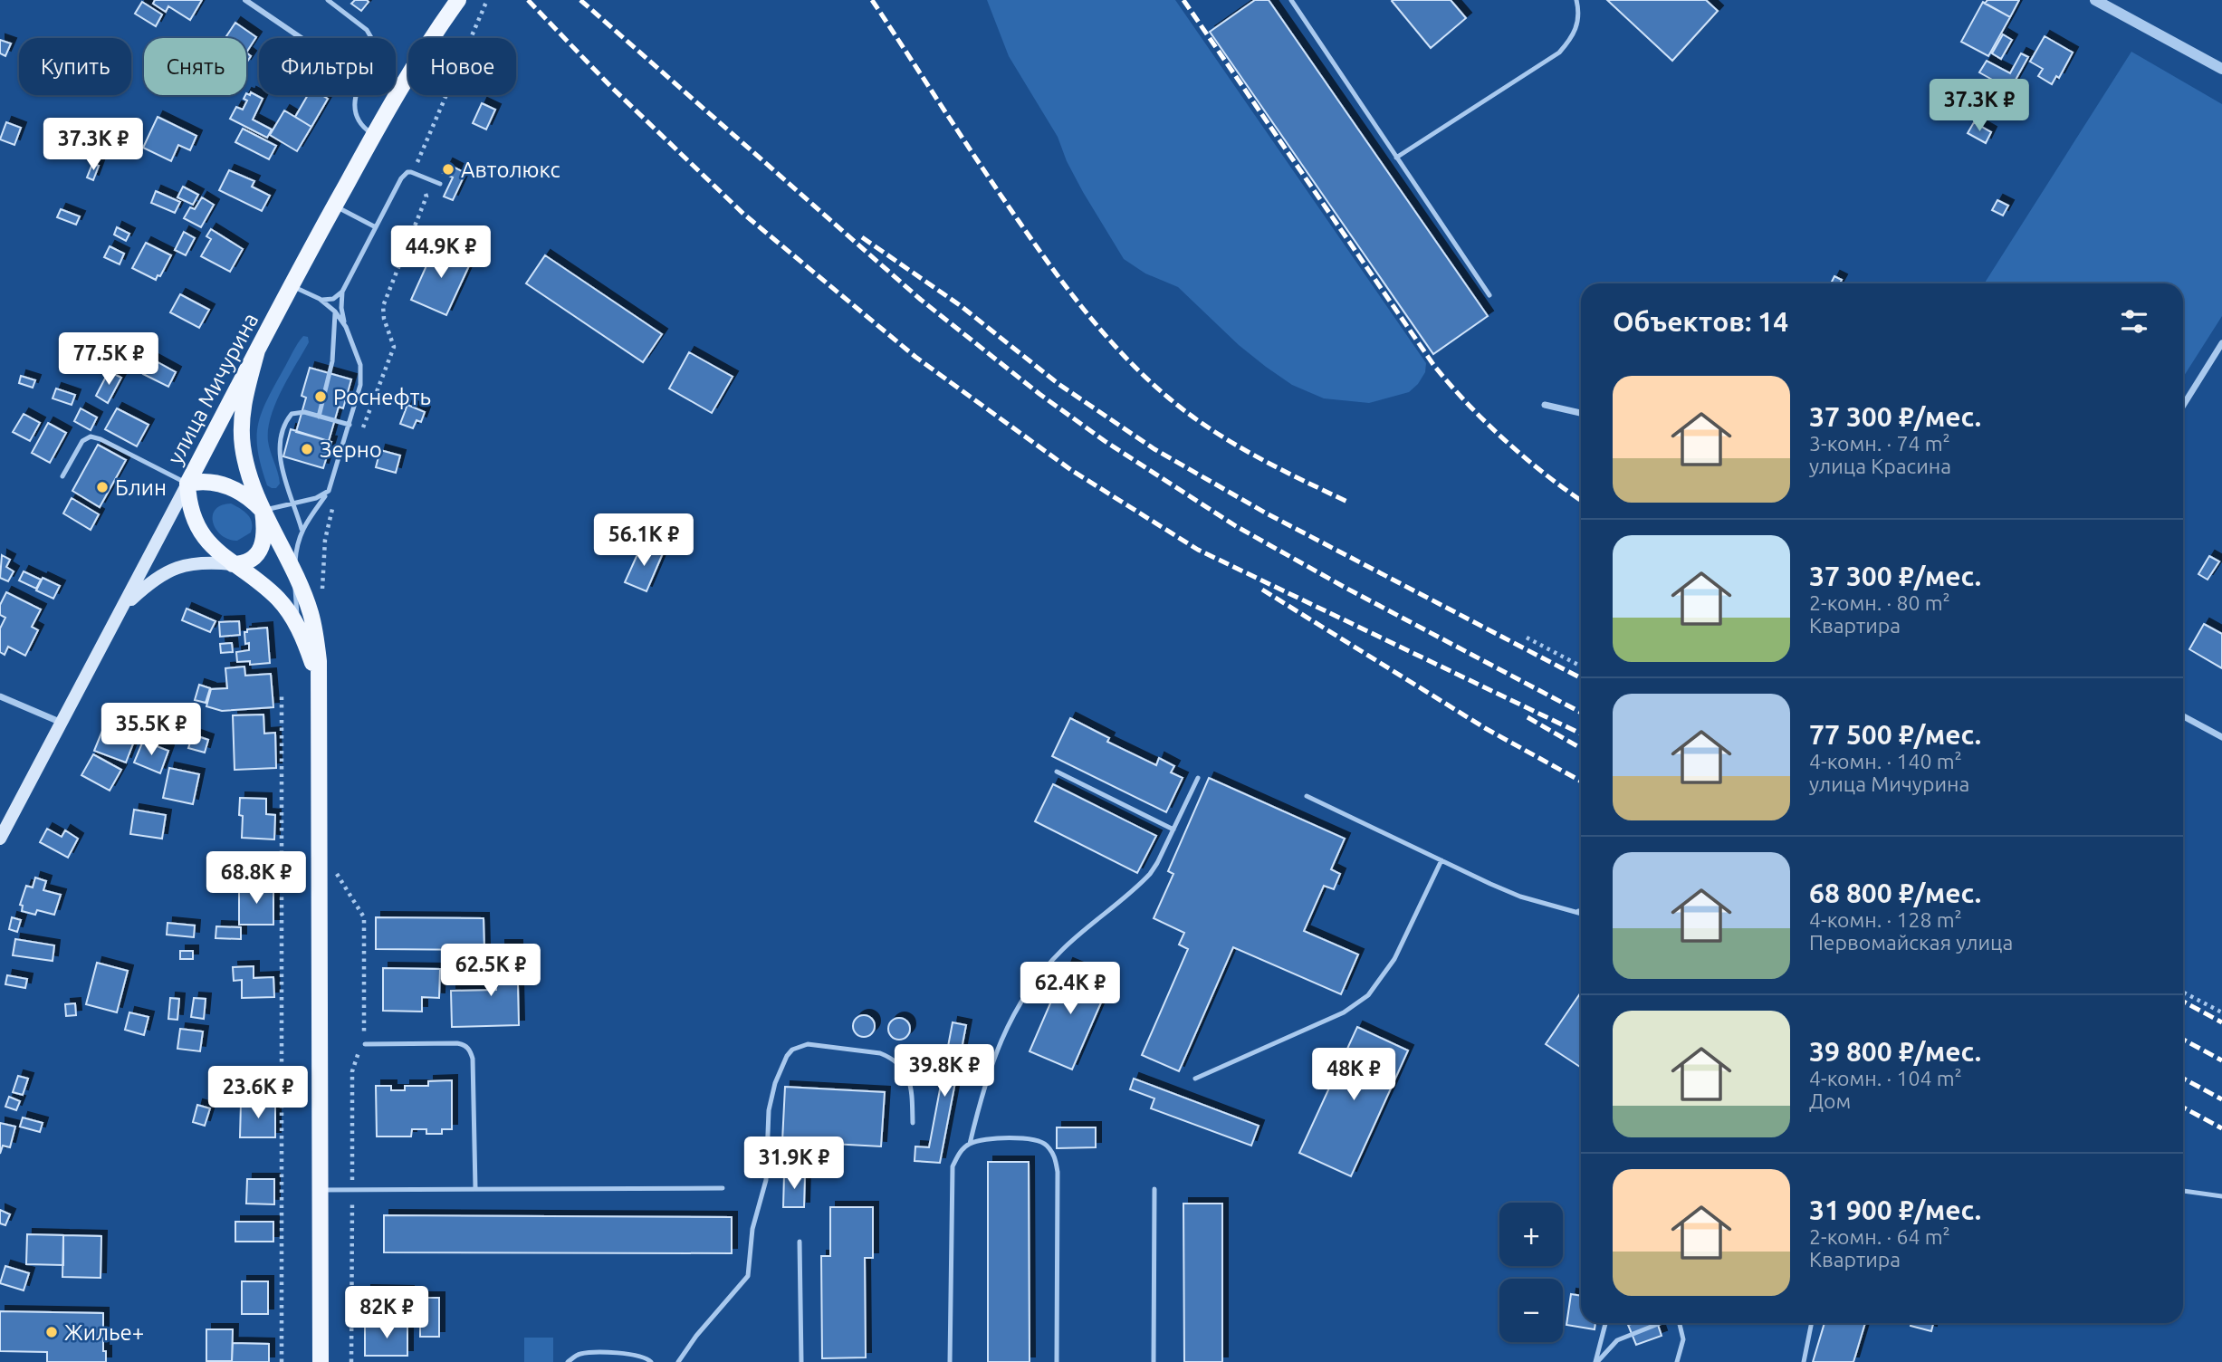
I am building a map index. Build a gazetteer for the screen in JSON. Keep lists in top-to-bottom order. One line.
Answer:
{"streets":{"main road":["улица Мичурина"]},"places":["Автолюкс","Роснефть","Зерно","Блин","Жилье+"],"page":{"chip":["Купить","Снять","Фильтры","Новое"],"price":["37.3K ₽","37.3K ₽","44.9K ₽","77.5K ₽","56.1K ₽","35.5K ₽","68.8K ₽","62.5K ₽","62.4K ₽","39.8K ₽","48K ₽","23.6K ₽","31.9K ₽","82K ₽"],"heading":"Объектов: 14","list":[{"name":"37 300 ₽/мес.","note":"3-комн. · 74 m² · улица Красина"},{"name":"37 300 ₽/мес.","note":"2-комн. · 80 m² · Квартира"},{"name":"77 500 ₽/мес.","note":"4-комн. · 140 m² · улица Мичурина"},{"name":"68 800 ₽/мес.","note":"4-комн. · 128 m² · Первомайская улица"},{"name":"39 800 ₽/мес.","note":"4-комн. · 104 m² · Дом"},{"name":"31 900 ₽/мес.","note":"2-комн. · 64 m² · Квартира"}],"map_buttons":["+","−"]}}
